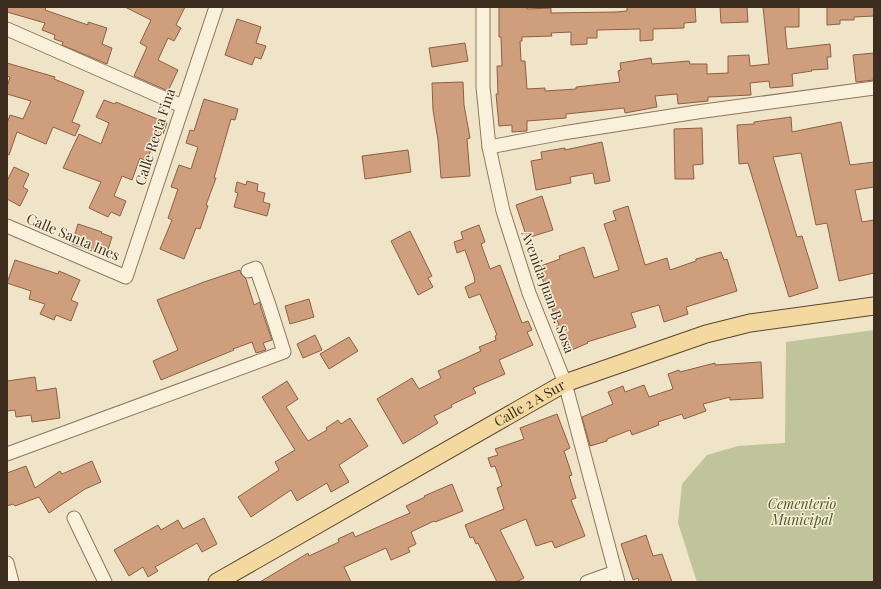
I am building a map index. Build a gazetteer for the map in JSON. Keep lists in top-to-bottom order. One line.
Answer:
{"streets":{"main road":["Calle 2 A Sur"],"street":["Calle Recta Fina","Calle Santa Ines","Avenida Juan B. Sosa"]},"crossings":[["Calle Recta Fina","Calle Santa Ines"],["Avenida Juan B. Sosa","Calle 2 A Sur"]],"parks":["Cementerio Municipal"]}
